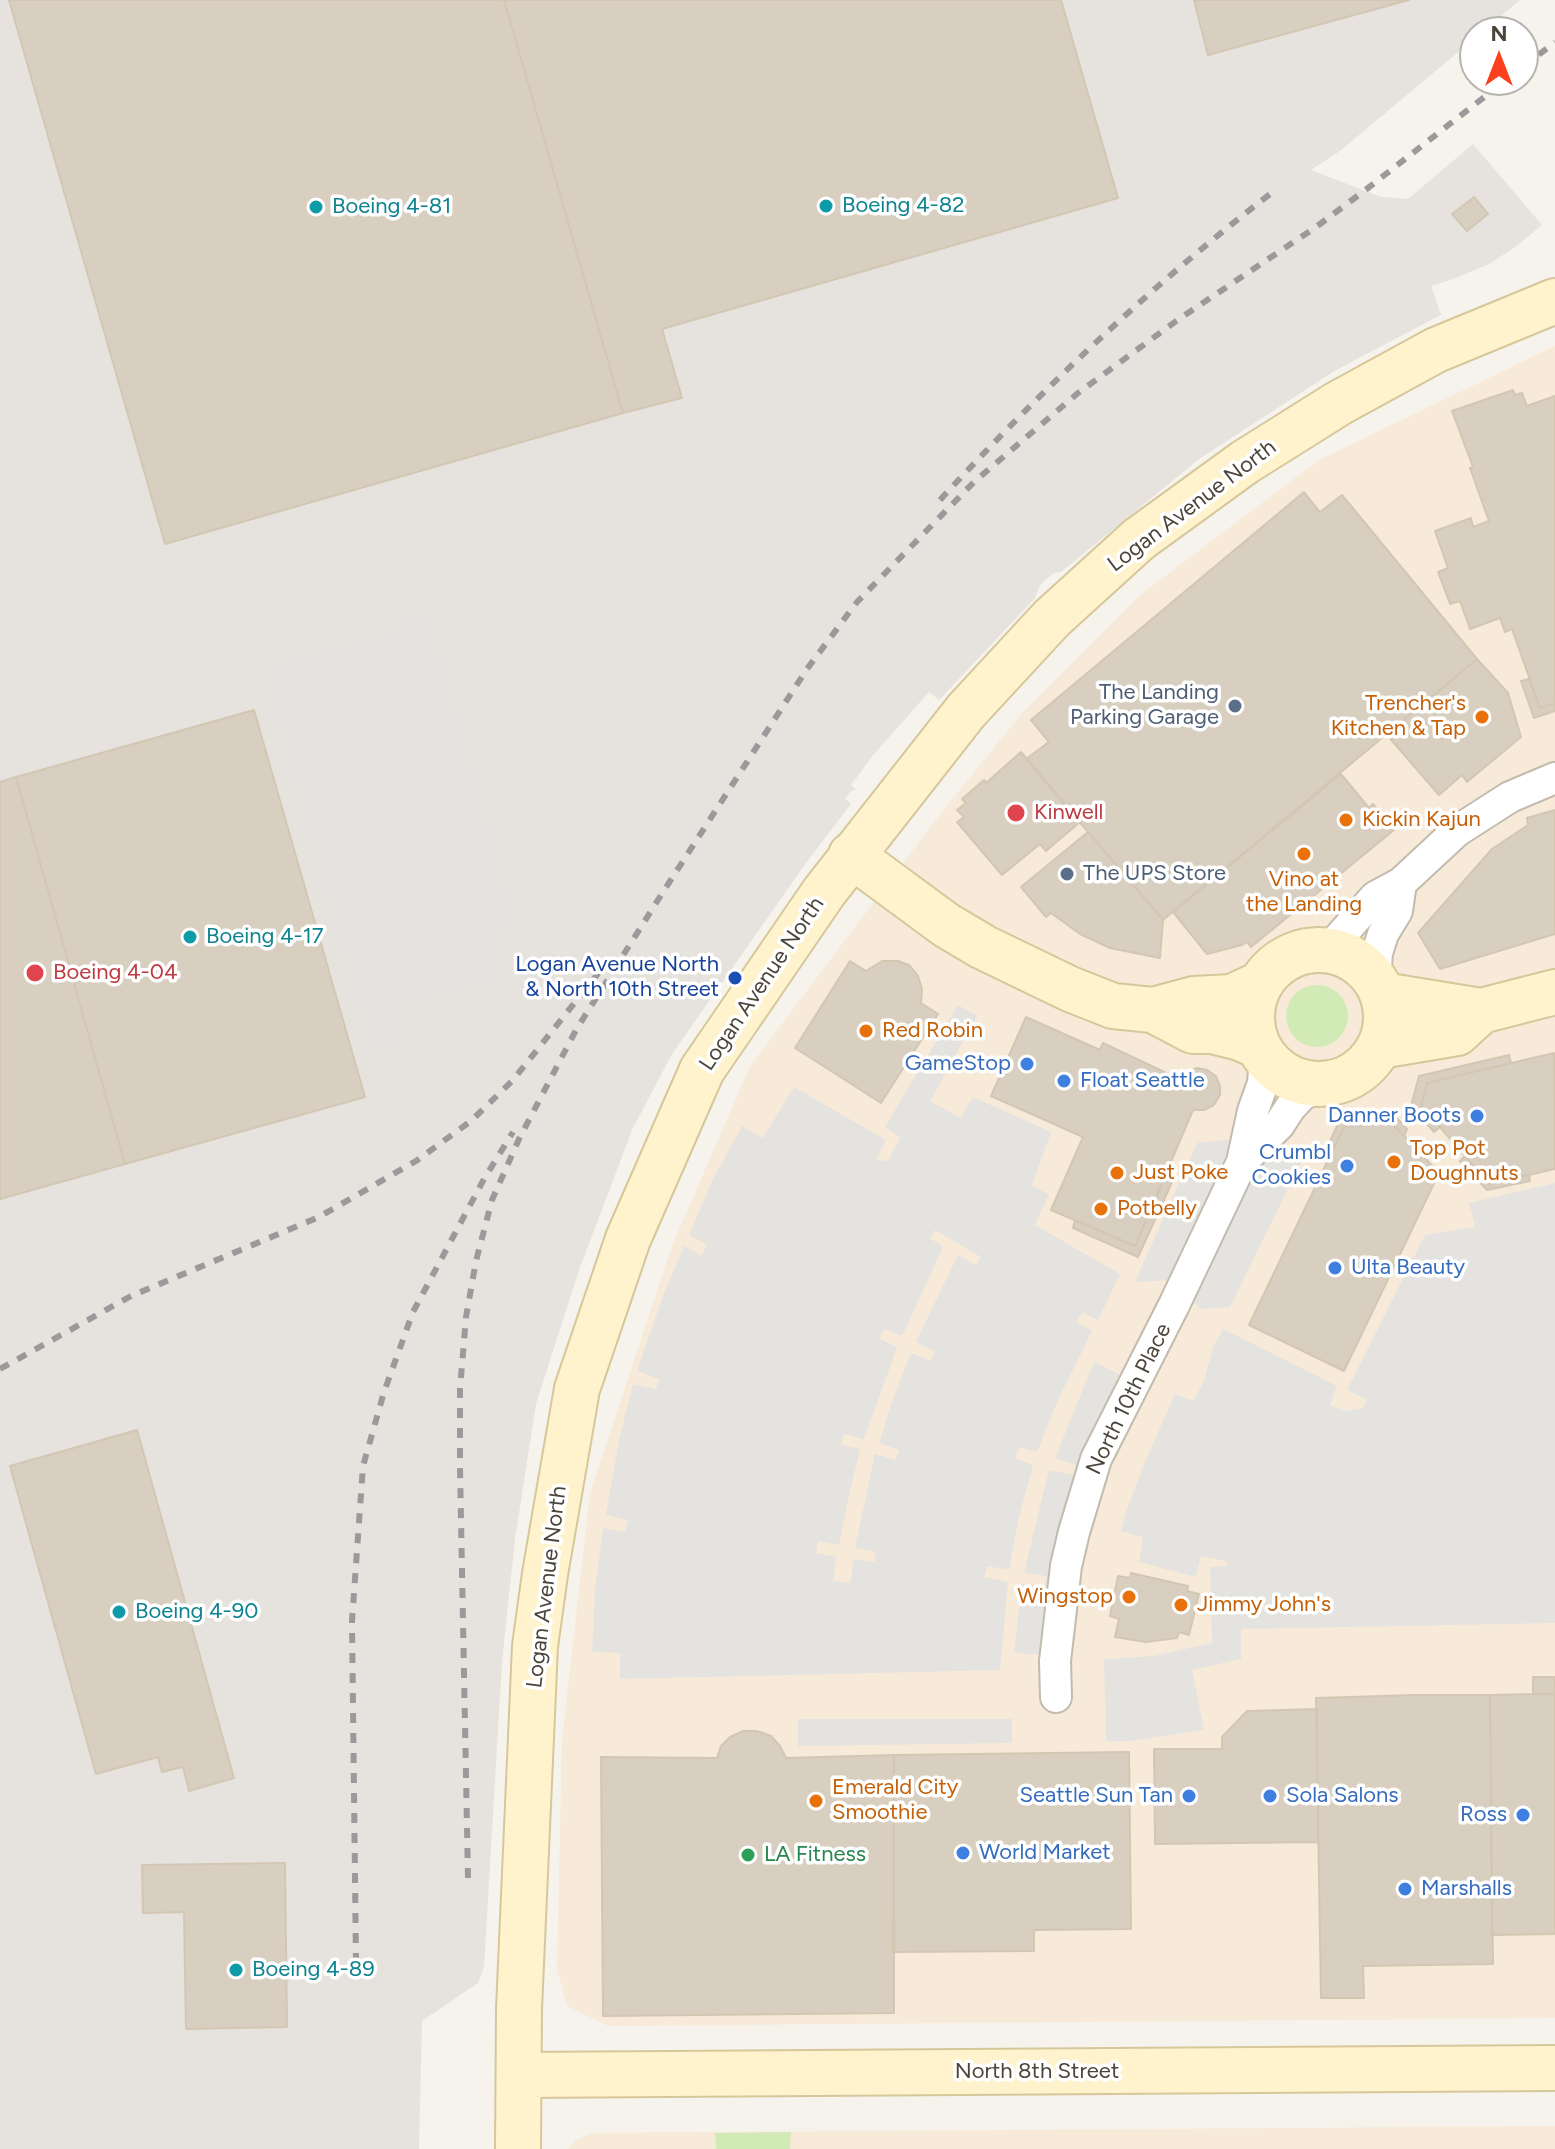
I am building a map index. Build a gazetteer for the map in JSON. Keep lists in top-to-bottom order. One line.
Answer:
{"streets":{"street":["Logan Avenue North","North 10th Place","North 8th Street"]},"crossings":[["Logan Avenue North","North 8th Street"]],"places":["Boeing 4-82","Boeing 4-81","The Landing Parking Garage","Trencher's Kitchen & Tap","Kinwell","Kickin Kajun","Vino at the Landing","The UPS Store","Boeing 4-17","Boeing 4-04","Logan Avenue North & North 10th Street","Red Robin","GameStop","Float Seattle","Danner Boots","Top Pot Doughnuts","Crumbl Cookies","Just Poke","Potbelly","Ulta Beauty","Wingstop","Jimmy John's","Boeing 4-90","Seattle Sun Tan","Sola Salons","Emerald City Smoothie","Ross","World Market","LA Fitness","Marshalls","Boeing 4-89"],"north":"top"}
